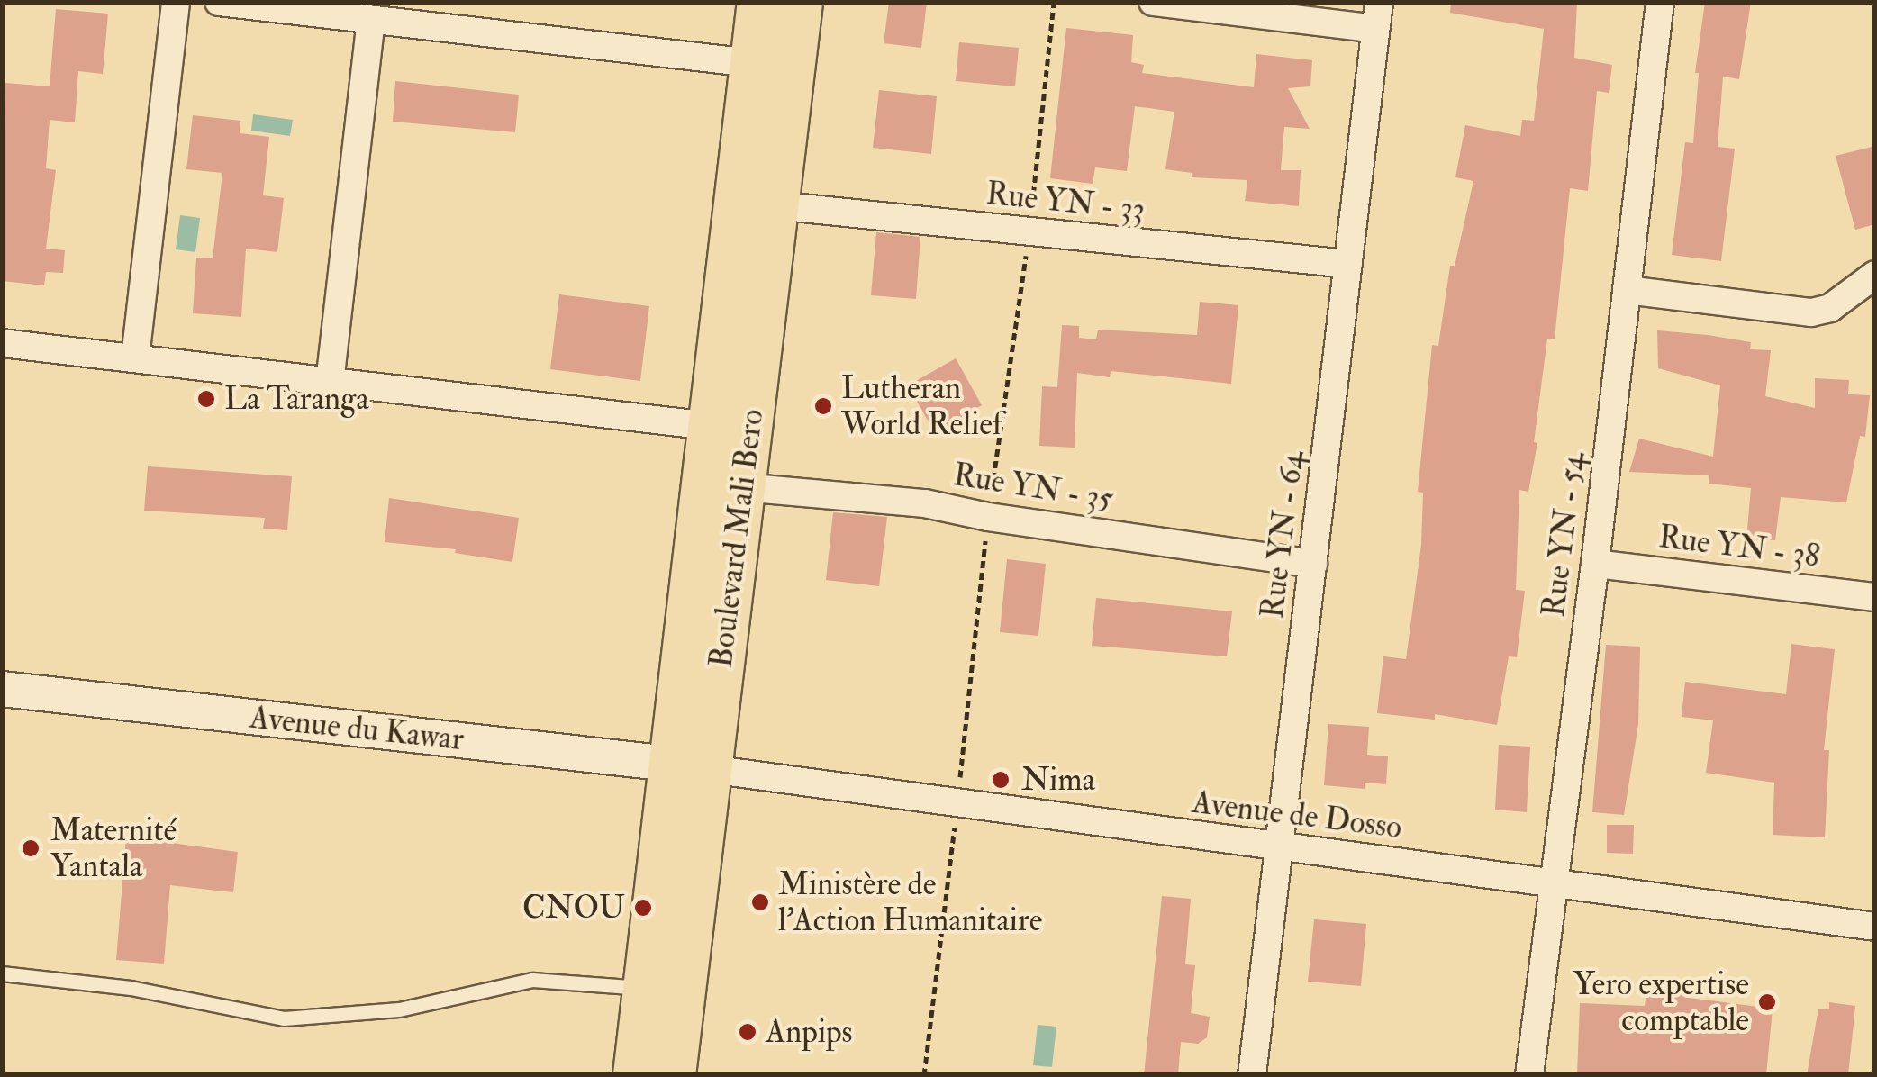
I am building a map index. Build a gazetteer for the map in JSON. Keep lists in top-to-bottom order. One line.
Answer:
{"streets":{"main road":["Boulevard Mali Bero"],"street":["Rue YN - 33","Rue YN - 35","Rue YN - 64","Rue YN - 54","Rue YN - 38","Avenue du Kawar","Avenue de Dosso"]},"crossings":[["Rue YN - 33","Rue YN - 64"],["Rue YN - 33","Boulevard Mali Bero"],["Rue YN - 35","Rue YN - 64"],["Rue YN - 35","Boulevard Mali Bero"],["Rue YN - 64","Avenue de Dosso"],["Rue YN - 54","Rue YN - 38"],["Rue YN - 54","Avenue de Dosso"],["Boulevard Mali Bero","Avenue du Kawar"],["Boulevard Mali Bero","Avenue de Dosso"],["Avenue du Kawar","Avenue de Dosso"]],"places":["La Taranga","Lutheran World Relief","Nima","Maternité Yantala","Ministère de l'Action Humanitaire","CNOU","Yero expertise comptable","Anpips"]}
